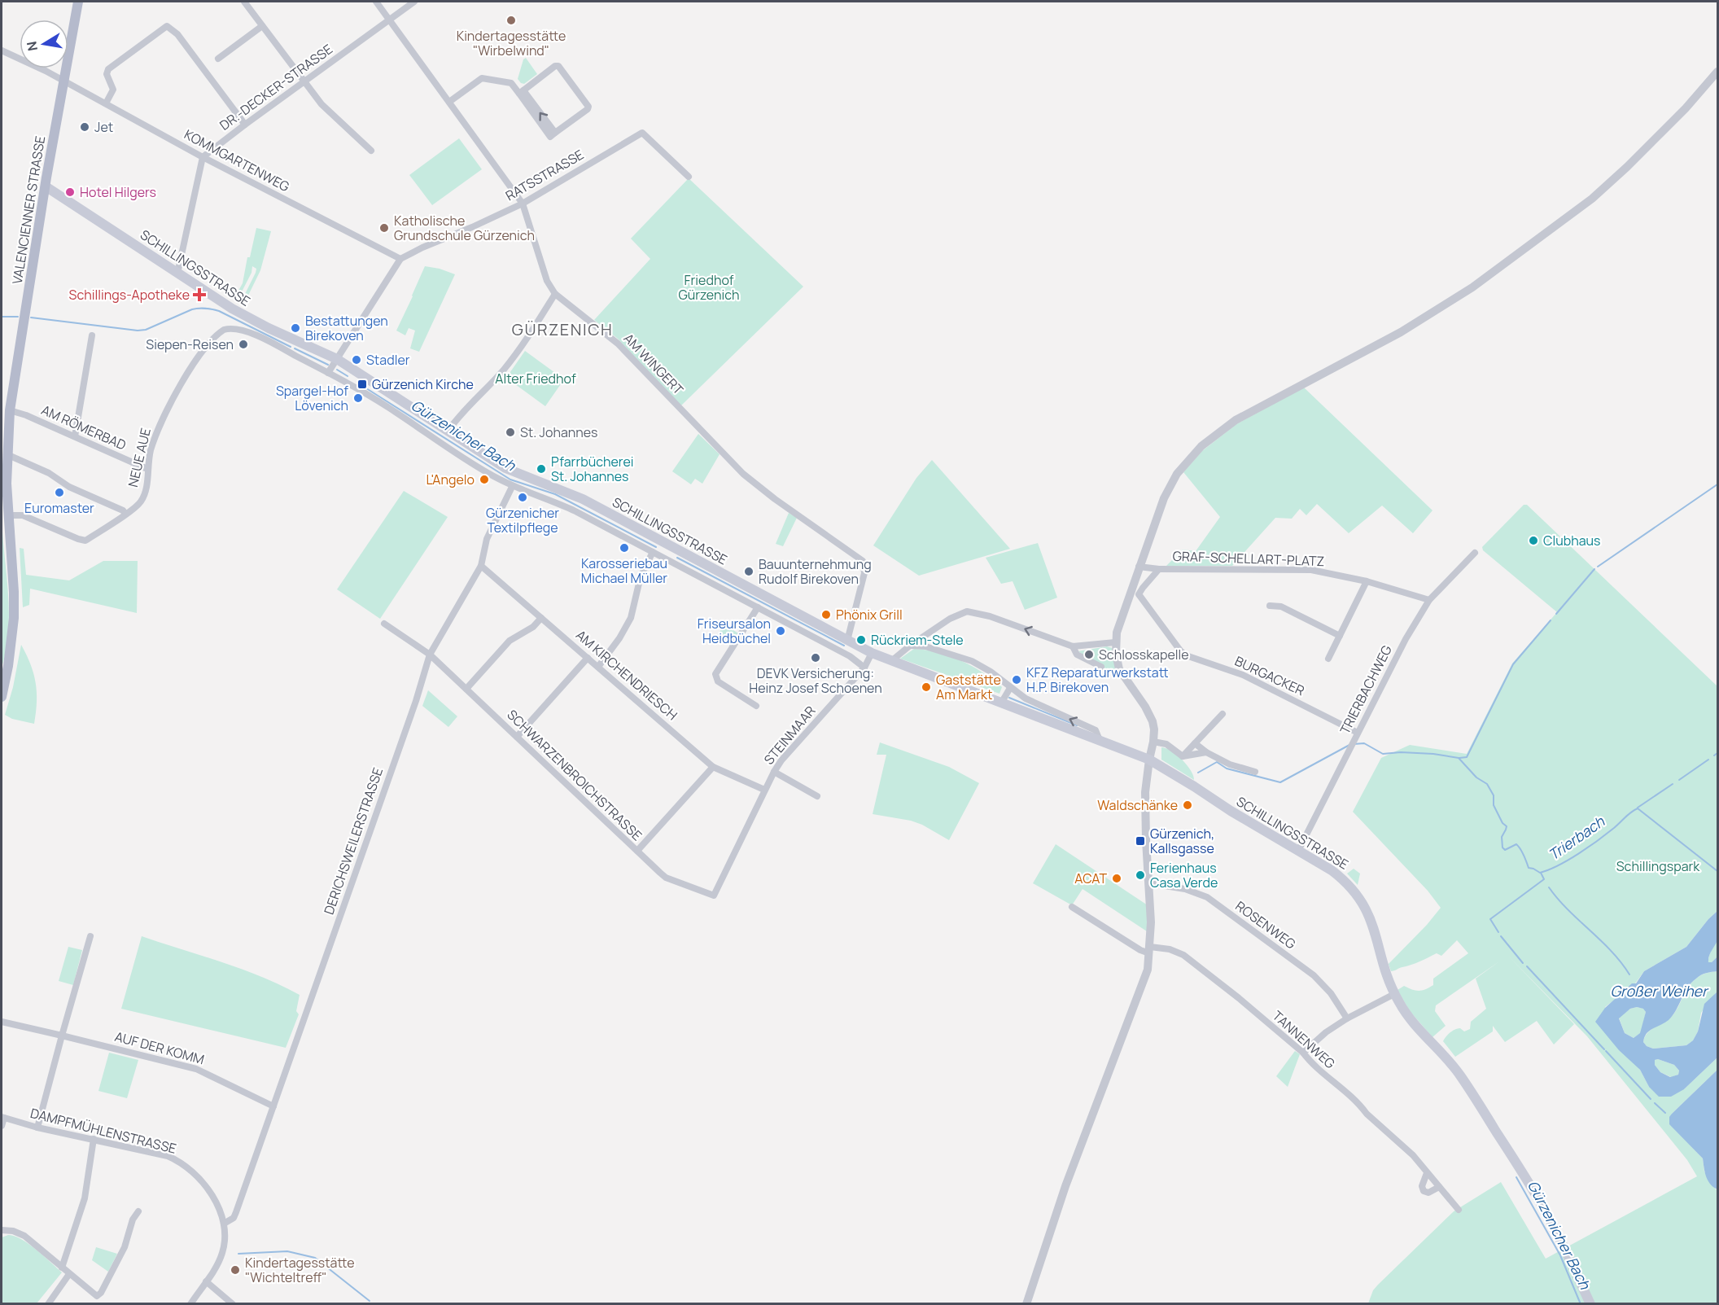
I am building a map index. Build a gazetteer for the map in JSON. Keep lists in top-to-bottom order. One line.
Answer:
{"streets":{"main road":["VALENCIENNER STRASSE","SCHILLINGSSTRASSE"],"street":["DR.-DECKER-STRASSE","KOMMGARTENWEG","RATSSTRASSE","AM WINGERT","AM RÖMERBAD","NEUE AUE","GRAF-SCHELLART-PLATZ","AM KIRCHENDRIESCH","BURGACKER","TRIERBACHWEG","STEINMAAR","SCHWARZENBROICHSTRASSE","DERICHSWEILERSTRASSE","ROSENWEG","TANNENWEG","AUF DER KOMM","DAMPFMÜHLENSTRASSE"]},"crossings":[["DR.-DECKER-STRASSE","KOMMGARTENWEG"],["DR.-DECKER-STRASSE","AM WINGERT"],["KOMMGARTENWEG","RATSSTRASSE"],["KOMMGARTENWEG","VALENCIENNER STRASSE"],["RATSSTRASSE","AM WINGERT"],["VALENCIENNER STRASSE","SCHILLINGSSTRASSE"],["VALENCIENNER STRASSE","AM RÖMERBAD"],["VALENCIENNER STRASSE","NEUE AUE"],["SCHILLINGSSTRASSE","AM WINGERT"],["SCHILLINGSSTRASSE","NEUE AUE"],["SCHILLINGSSTRASSE","TRIERBACHWEG"],["SCHILLINGSSTRASSE","STEINMAAR"],["SCHILLINGSSTRASSE","DERICHSWEILERSTRASSE"],["AM RÖMERBAD","NEUE AUE"],["GRAF-SCHELLART-PLATZ","BURGACKER"],["GRAF-SCHELLART-PLATZ","TRIERBACHWEG"],["AM KIRCHENDRIESCH","STEINMAAR"],["AM KIRCHENDRIESCH","DERICHSWEILERSTRASSE"],["BURGACKER","TRIERBACHWEG"],["STEINMAAR","SCHWARZENBROICHSTRASSE"],["SCHWARZENBROICHSTRASSE","DERICHSWEILERSTRASSE"],["DERICHSWEILERSTRASSE","AUF DER KOMM"],["DERICHSWEILERSTRASSE","DAMPFMÜHLENSTRASSE"]],"districts":["GÜRZENICH"],"water":["Gürzenicher Bach","Trierbach","Großer Weiher"],"parks":["Friedhof Gürzenich","Alter Friedhof","Schillingspark"],"places":{"other":["Kindertagesstätte \"Wirbelwind\"","Jet","Hotel Hilgers","Katholische Grundschule Gürzenich","Bestattungen Birekoven","Siepen-Reisen","Stadler","Spargel-Hof Lövenich","St. Johannes","Pfarrbücherei St. Johannes","L'Angelo","Euromaster","Gürzenicher Textilpflege","Clubhaus","Karosseriebau Michael Müller","Bauunternehmung Rudolf Birekoven","Phönix Grill","Friseursalon Heidbüchel","Rückriem-Stele","Schlosskapelle","DEVK Versicherung: Heinz Josef Schoenen","KFZ Reparaturwerkstatt H.P. Birekoven","Gaststätte Am Markt","Waldschänke","Ferienhaus Casa Verde","ACAT","Kindertagesstätte \"Wichteltreff\""],"health":["Schillings-Apotheke"],"transit":["Gürzenich Kirche","Gürzenich, Kallsgasse"]},"north":"left"}
